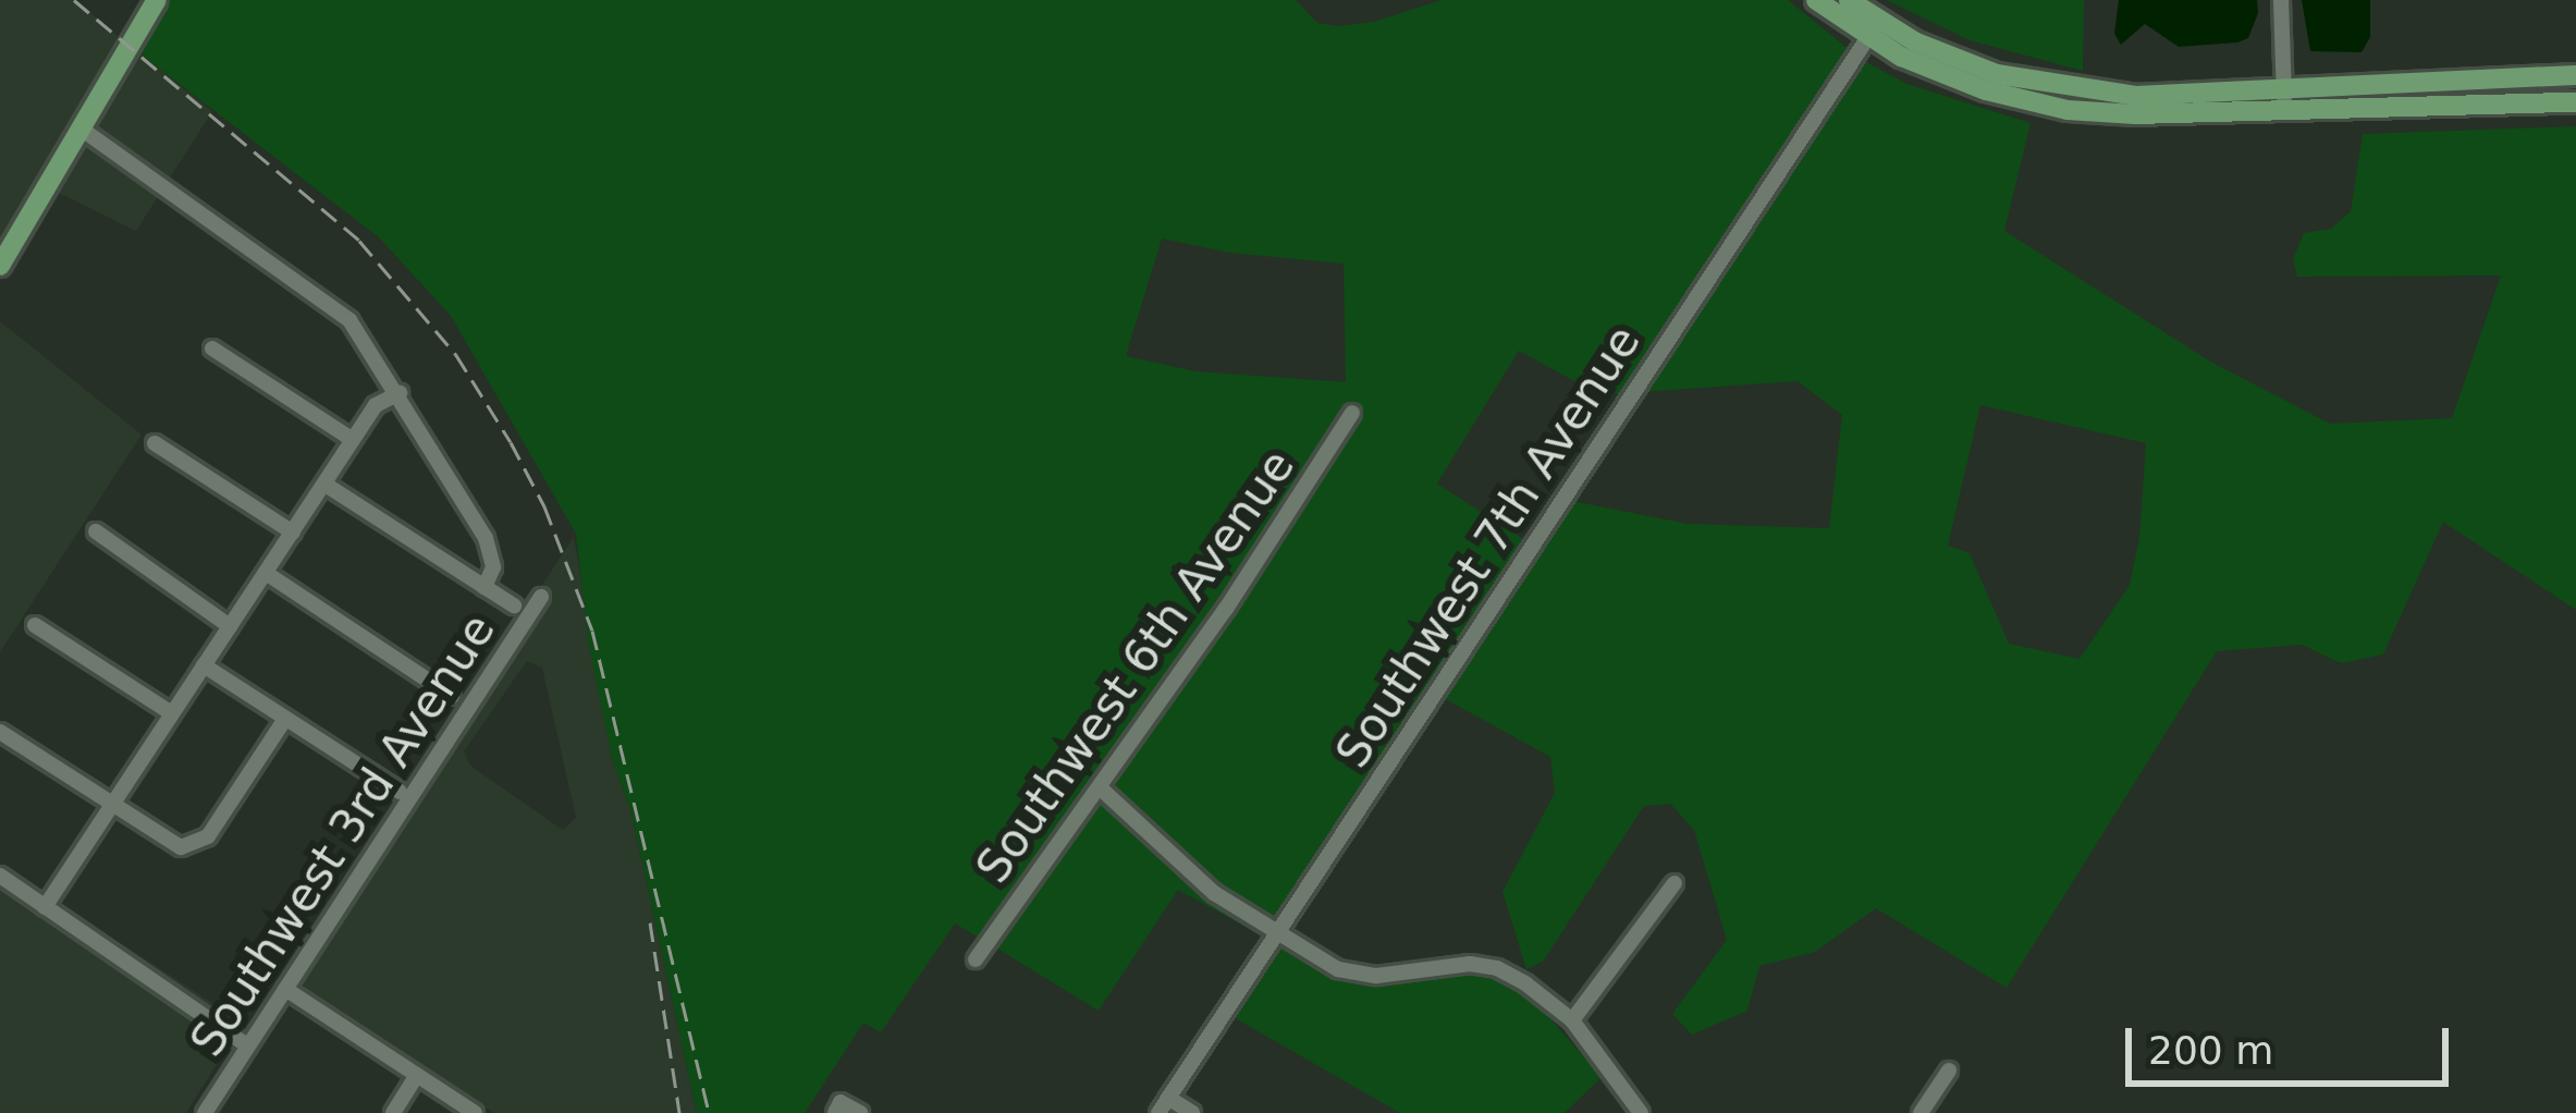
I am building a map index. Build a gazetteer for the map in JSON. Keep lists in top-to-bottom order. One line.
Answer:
{"streets":{"street":["Southwest 7th Avenue","Southwest 6th Avenue","Southwest 3rd Avenue"]},"scale_bar":"200 m"}
